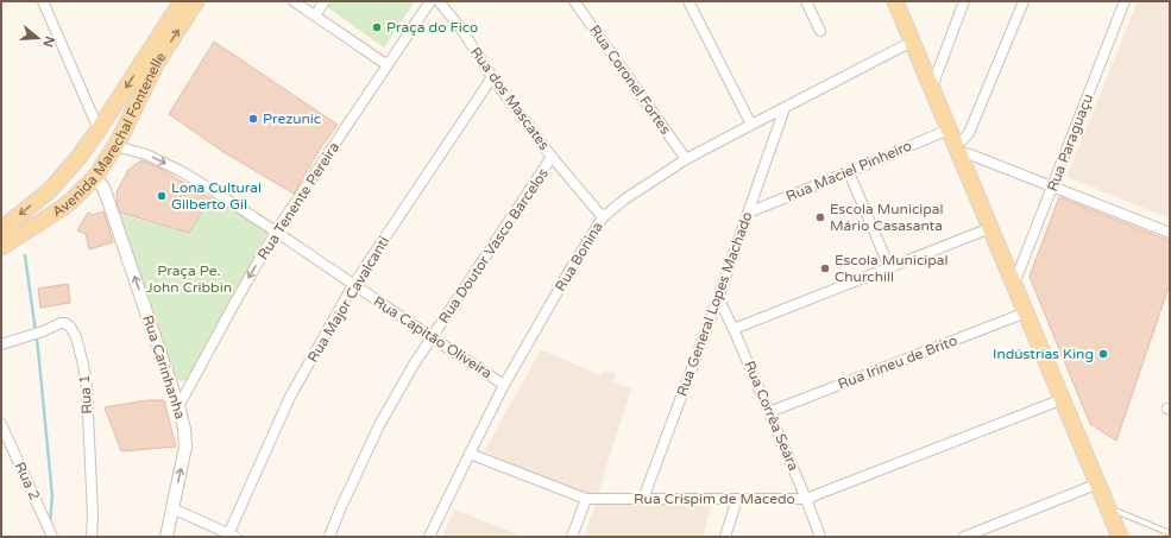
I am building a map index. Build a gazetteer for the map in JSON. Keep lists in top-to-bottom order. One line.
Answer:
{"streets":{"main road":["Avenida Marechal Fontenelle"],"street":["Rua Coronel Fortes","Rua dos Mascates","Rua Paraguaçu","Rua Maciel Pinheiro","Rua Tenente Pereira","Rua Doutor Vasco Barcelos","Rua Bonina","Rua Major Cavalcanti","Rua General Lopes Machado","Rua Capitão Oliveira","Rua Irineu de Brito","Rua Carinhanha","Rua 1","Rua Corrêa Seára","Rua 2","Rua Crispim de Macedo"]},"crossings":[["Rua Coronel Fortes","Rua Bonina"],["Rua dos Mascates","Rua Doutor Vasco Barcelos"],["Rua dos Mascates","Rua Bonina"],["Rua dos Mascates","Rua Major Cavalcanti"],["Avenida Marechal Fontenelle","Rua Capitão Oliveira"],["Avenida Marechal Fontenelle","Rua Carinhanha"],["Rua Maciel Pinheiro","Rua General Lopes Machado"],["Rua Tenente Pereira","Rua Capitão Oliveira"],["Rua Tenente Pereira","Rua Carinhanha"],["Rua Doutor Vasco Barcelos","Rua Capitão Oliveira"],["Rua Bonina","Rua General Lopes Machado"],["Rua Bonina","Rua Capitão Oliveira"],["Rua Bonina","Rua Crispim de Macedo"],["Rua Major Cavalcanti","Rua Capitão Oliveira"],["Rua General Lopes Machado","Rua Corrêa Seára"],["Rua General Lopes Machado","Rua Crispim de Macedo"],["Rua Irineu de Brito","Rua Corrêa Seára"],["Rua Corrêa Seára","Rua Crispim de Macedo"]],"one_way":["Rua Tenente Pereira","Rua Capitão Oliveira","Rua Carinhanha"],"parks":["Praça Pe. John Cribbin"],"places":["Praça do Fico","Prezunic","Lona Cultural Gilberto Gil","Escola Municipal Mário Casasanta","Escola Municipal Churchill","Indústrias King"],"north":"right"}
